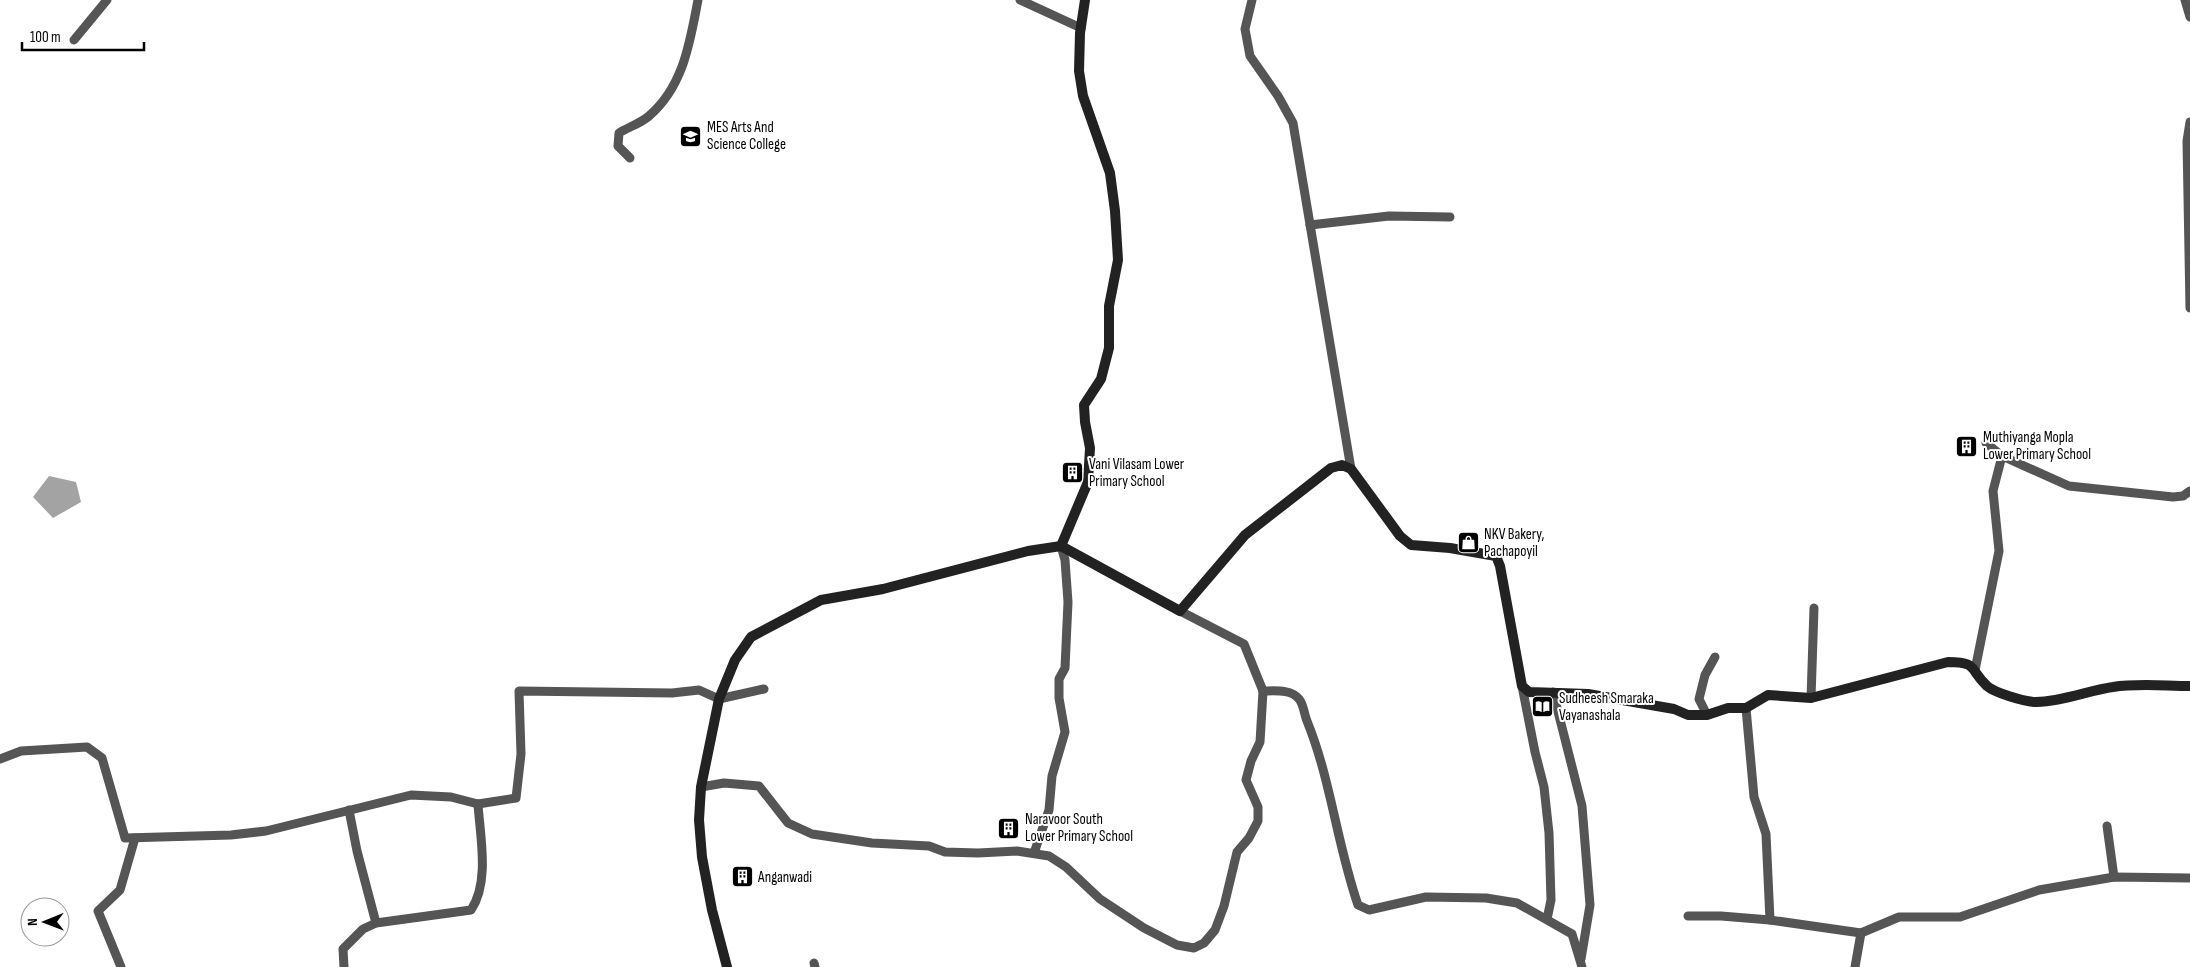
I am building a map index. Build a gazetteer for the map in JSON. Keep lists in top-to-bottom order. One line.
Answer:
{"places":{"school or university":["MES Arts And Science College"],"building":["Muthiyanga Mopla Lower Primary School","Vani Vilasam Lower Primary School","Naravoor South Lower Primary School","Anganwadi"],"shop":["NKV Bakery, Pachapoyil"],"library":["Sudheesh Smaraka Vayanashala"]},"scale_bar":"100 m","north":"left"}
